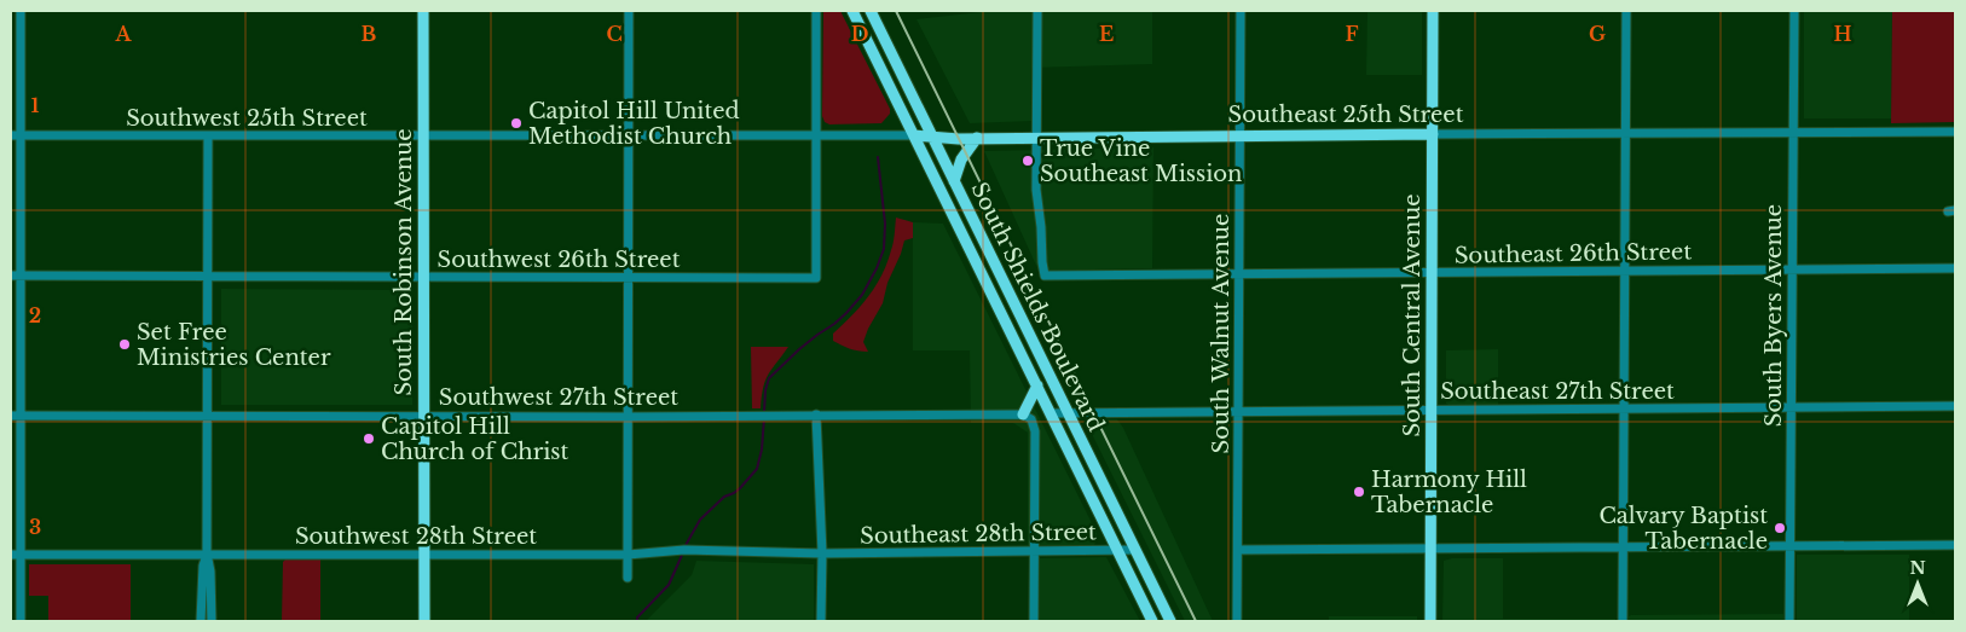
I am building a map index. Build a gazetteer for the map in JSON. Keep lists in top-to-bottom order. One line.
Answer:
{"streets":{"main road":["Southeast 25th Street","South Robinson Avenue","South Shields Boulevard","South Central Avenue"],"street":["Southwest 25th Street","Southeast 26th Street","Southwest 26th Street","South Byers Avenue","South Walnut Avenue","Southeast 27th Street","Southwest 27th Street","Southeast 28th Street","Southwest 28th Street"]},"crossings":[["Southeast 25th Street","Southwest 25th Street"],["Southeast 25th Street","Southeast 26th Street"],["Southeast 25th Street","Southwest 26th Street"],["Southeast 25th Street","South Shields Boulevard"],["Southeast 25th Street","South Central Avenue"],["Southeast 25th Street","South Byers Avenue"],["Southeast 25th Street","South Walnut Avenue"],["Southwest 25th Street","South Robinson Avenue"],["Southeast 26th Street","South Central Avenue"],["Southeast 26th Street","South Byers Avenue"],["Southeast 26th Street","South Walnut Avenue"],["Southwest 26th Street","South Robinson Avenue"],["South Robinson Avenue","Southwest 27th Street"],["South Robinson Avenue","Southwest 28th Street"],["South Shields Boulevard","Southeast 27th Street"],["South Shields Boulevard","Southeast 28th Street"],["South Central Avenue","Southeast 27th Street"],["South Byers Avenue","Southeast 27th Street"],["South Walnut Avenue","Southeast 27th Street"],["Southeast 28th Street","Southwest 28th Street"]],"places":["Capitol Hill United Methodist Church","True Vine Southeast Mission","Set Free Ministries Center","Capitol Hill Church of Christ","Harmony Hill Tabernacle","Calvary Baptist Tabernacle"],"north":"top","grid":{"columns":["A","B","C","D","E","F","G","H"],"rows":["1","2","3"]}}
